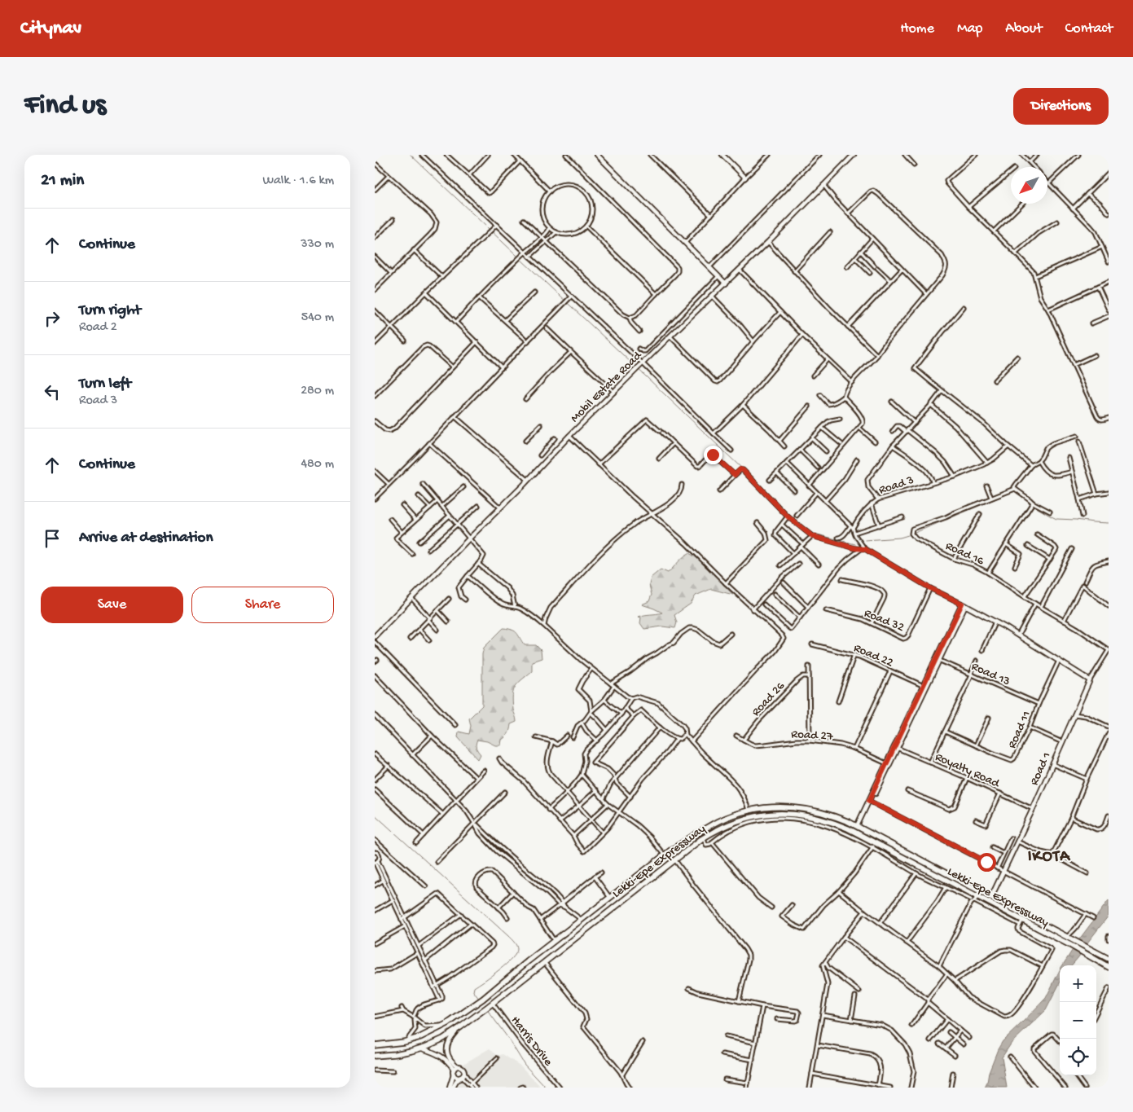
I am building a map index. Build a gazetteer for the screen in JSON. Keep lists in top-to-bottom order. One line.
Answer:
{"streets":{"highway":["Lekki-Epe Expressway"],"street":["Mobil Estate Road","Road 3","Road 16","Road 32","Road 22","Road 13","Road 26","Road 11","Road 27","Road 1","Royalty Road","Harris Drive"]},"crossings":[["Road 16","Road 1"],["Road 13","Road 11"],["Road 26","Road 27"],["Road 1","Royalty Road"],["Road 1","Lekki-Epe Expressway"],["Lekki-Epe Expressway","Harris Drive"]],"districts":["IKOTA"],"north":"bottom left","page":{"header":"Citynav","nav":["Home","Map","About","Contact"],"buttons":["Directions",["Save","Share"]],"title":"Find us","heading":["21 min","Walk · 1.6 km"],"list":[["Continue","330 m"],["Turn right","Road 2","540 m"],["Turn left","Road 3","280 m"],["Continue","480 m"],"Arrive at destination"],"map_buttons":["+","−"]}}
